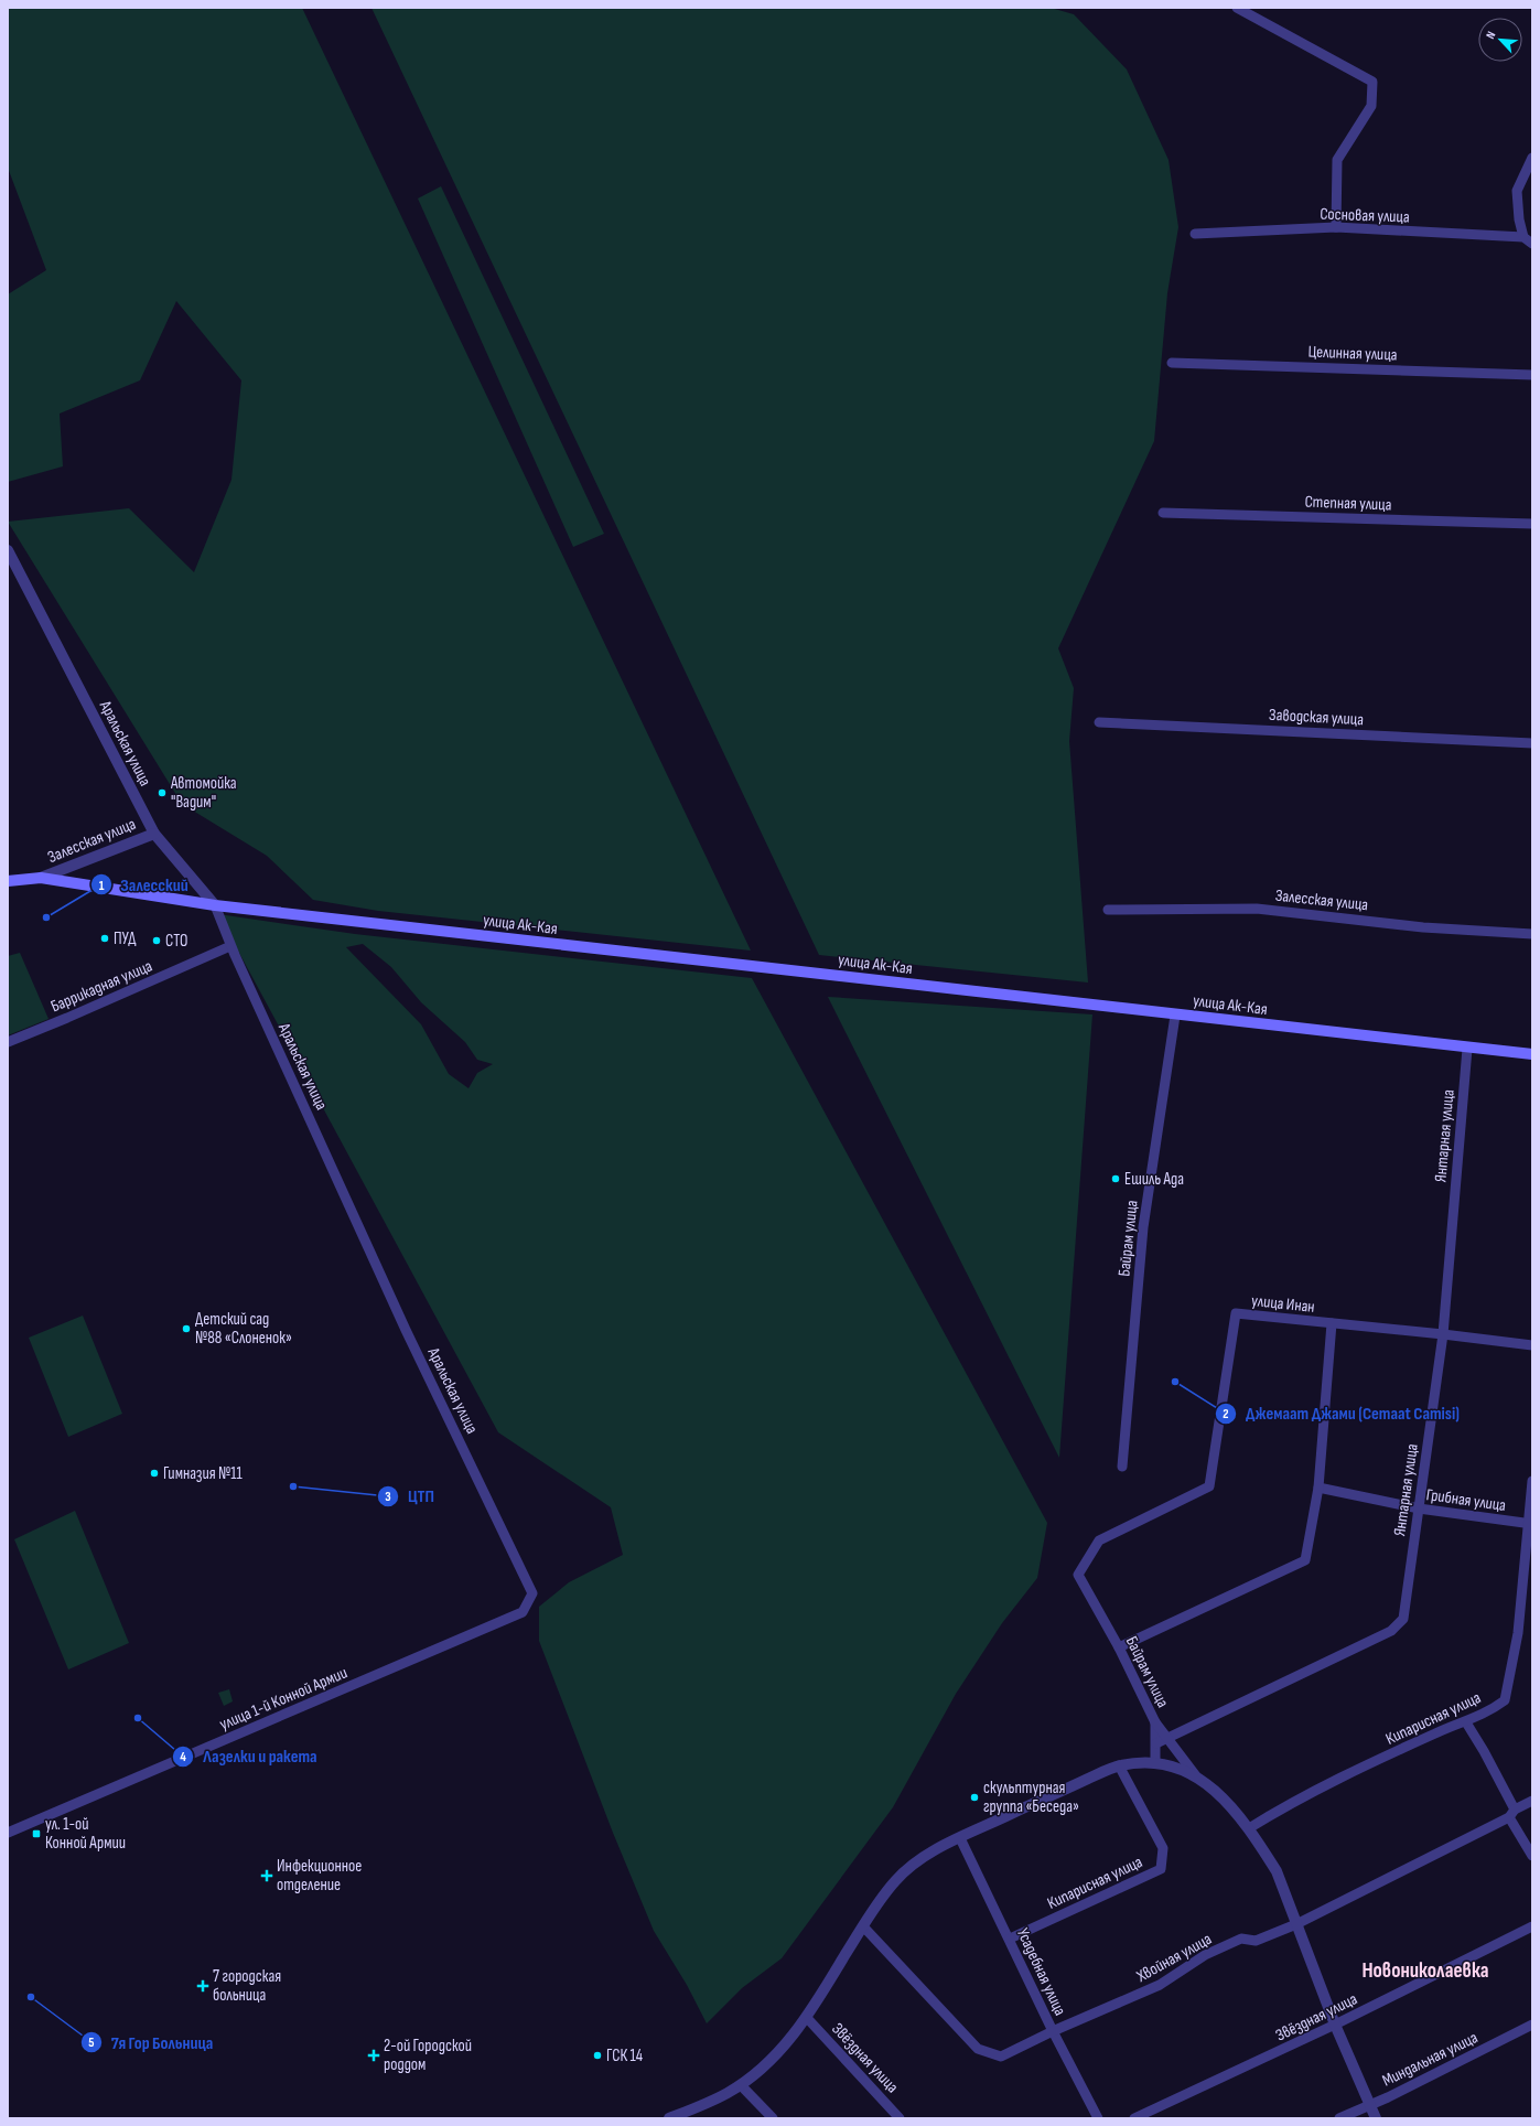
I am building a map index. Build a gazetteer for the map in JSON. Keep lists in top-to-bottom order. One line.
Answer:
{"streets":{"main road":["Залесская улица","улица Ак-Кая"],"street":["Сосновая улица","Целинная улица","Степная улица","Заводская улица","Аральская улица","Баррикадная улица","Янтарная улица","Байрам улица","улица Инан","Грибная улица","улица 1-й Конной Армии","Кипарисная улица","Хвойная улица","Усадебная улица","Звёздная улица","Миндальная улица"]},"crossings":[["Аральская улица","Залесская улица"],["Аральская улица","улица Ак-Кая"],["Аральская улица","Баррикадная улица"],["Аральская улица","улица 1-й Конной Армии"],["Залесская улица","улица Ак-Кая"],["улица Ак-Кая","Янтарная улица"],["улица Ак-Кая","Байрам улица"],["Янтарная улица","Байрам улица"],["Янтарная улица","улица Инан"],["Янтарная улица","Грибная улица"],["Байрам улица","улица Инан"],["Грибная улица","Кипарисная улица"],["Кипарисная улица","Усадебная улица"],["Хвойная улица","Усадебная улица"]],"districts":["Новониколаевка"],"places":{"other":["Автомойка \"Вадим\"","Залесский","ПУД","СТО","Ешиль Ада","Детский сад №88 «Слоненок»","Джемаат Джами (Cemaat Camisi)","Гимназия №11","ЦТП","Лазелки и ракета","скульптурная группа «Беседа»","7я Гор Больница","ГСК 14"],"transit":["ул. 1-ой Конной Армии"],"health":["Инфекционное отделение","7 городская больница","2-ой Городской роддом"]},"north":"top left"}
